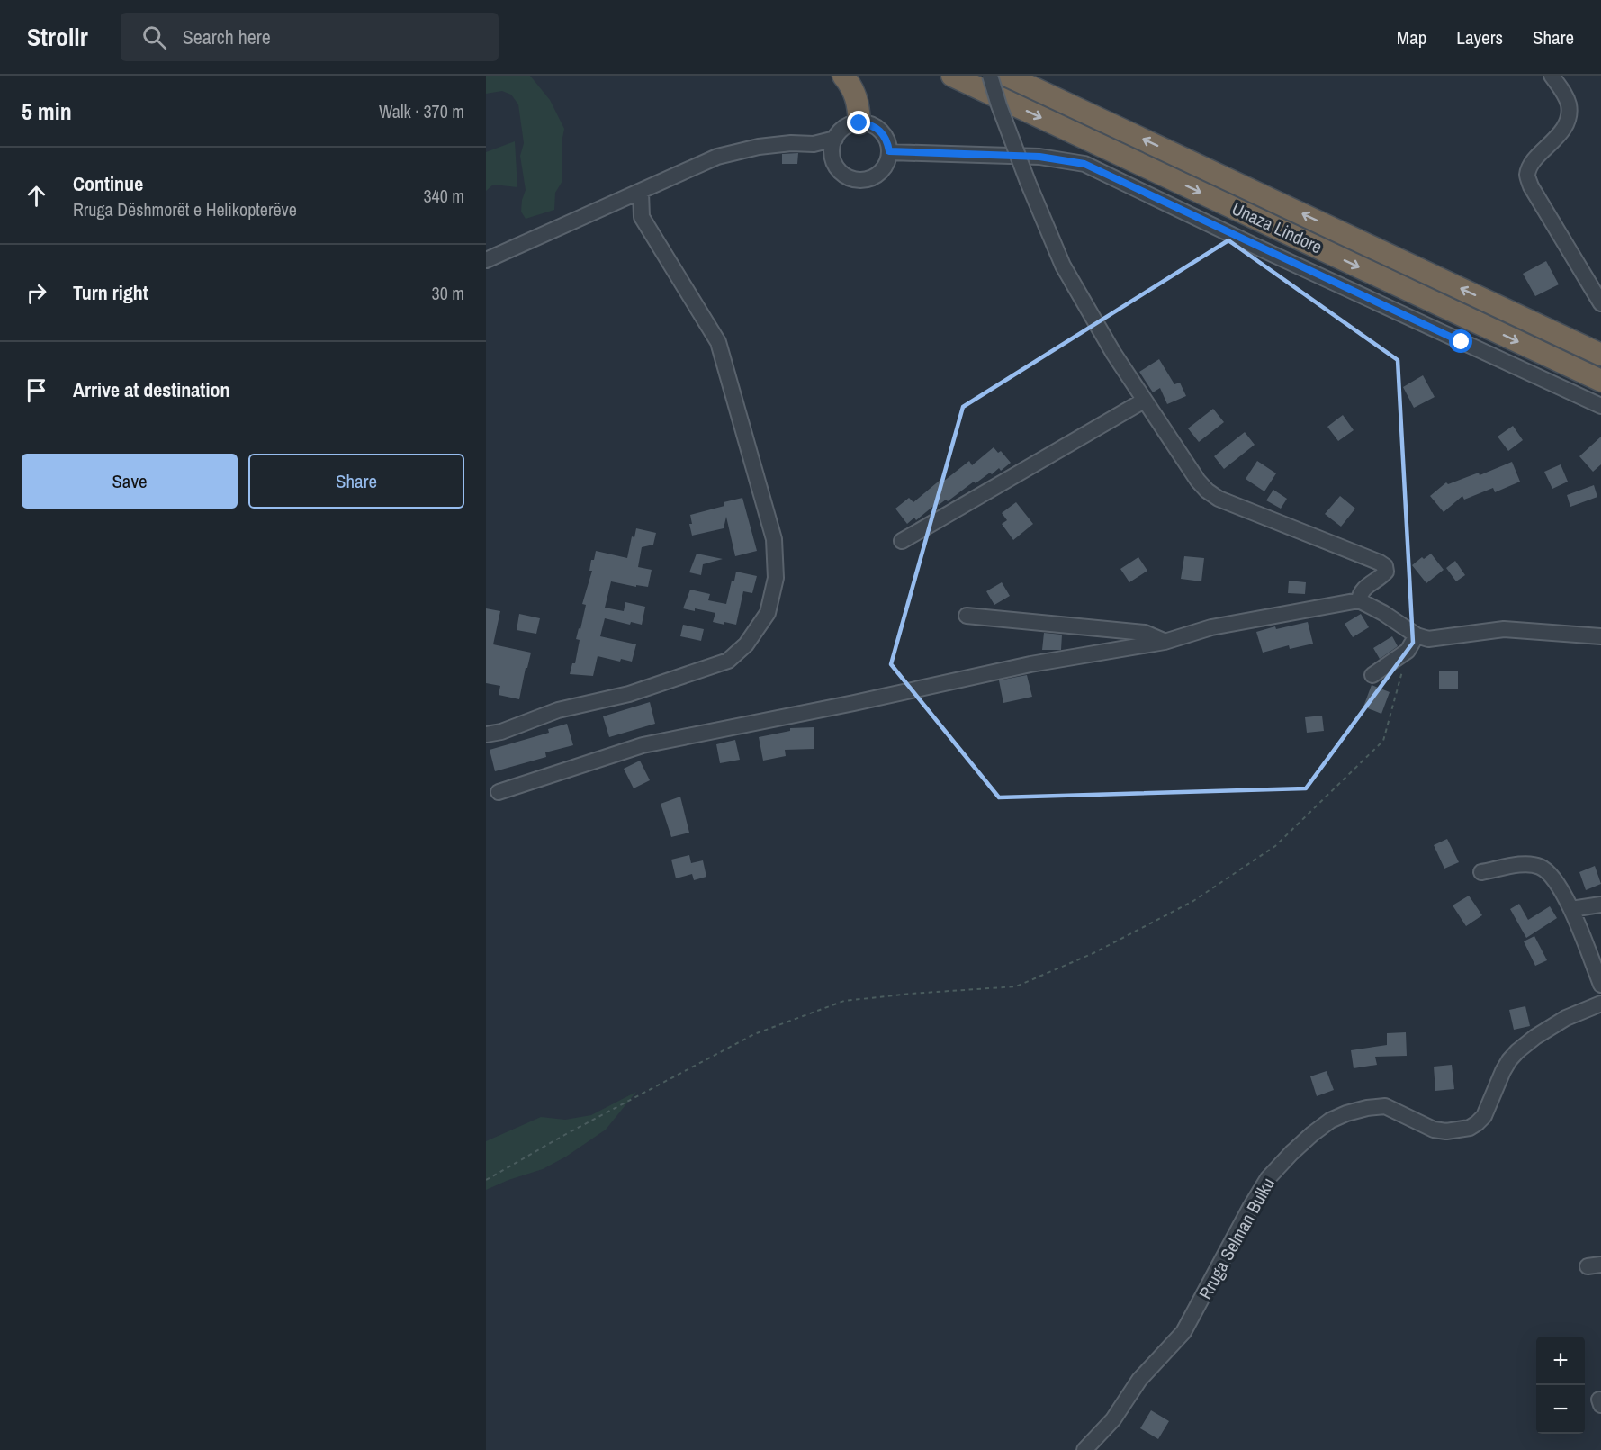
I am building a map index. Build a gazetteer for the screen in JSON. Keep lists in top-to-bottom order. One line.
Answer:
{"streets":{"highway":["Unaza Lindore"],"street":["Rruga Selman Bulku"]},"page":{"header":"Strollr","search":"Search here","nav":["Map","Layers","Share"],"heading":["5 min","Walk · 370 m"],"list":[["Continue","Rruga Dëshmorët e Helikopterëve","340 m"],["Turn right","30 m"],"Arrive at destination"],"buttons":["Save","Share"],"map_buttons":["+","−"]}}
